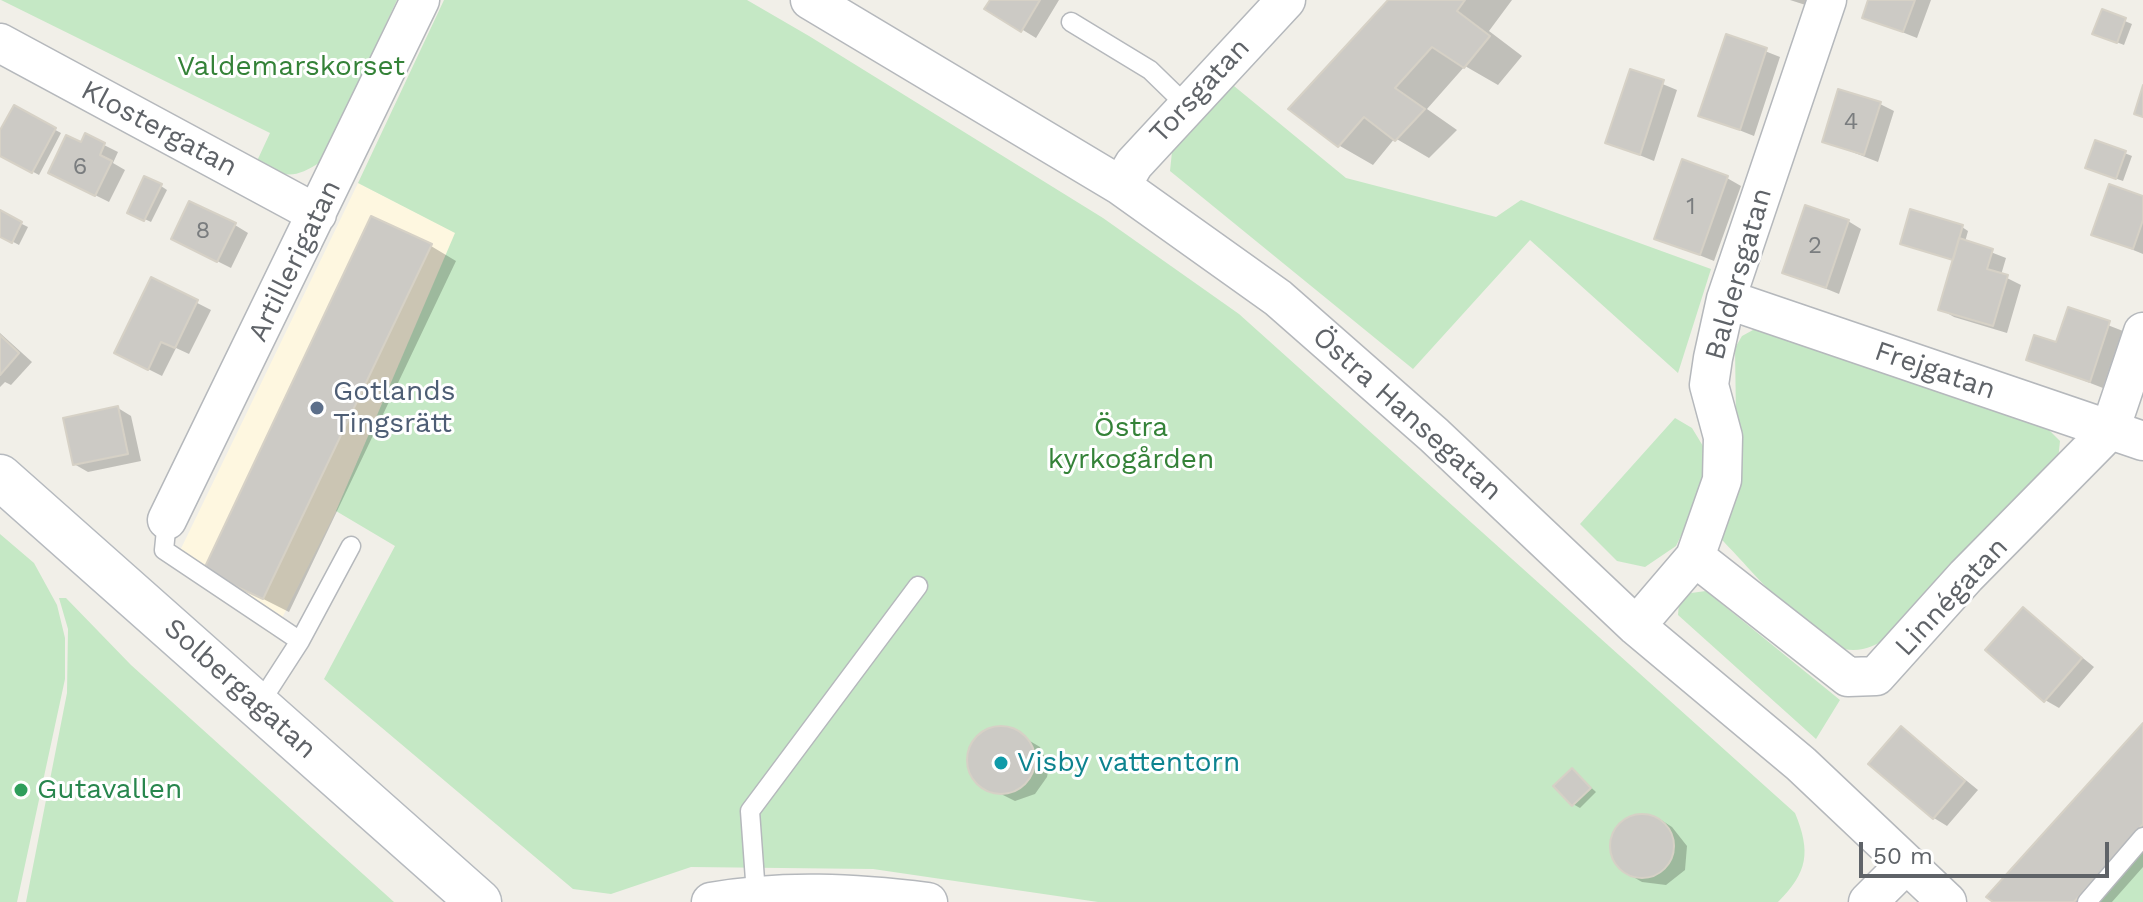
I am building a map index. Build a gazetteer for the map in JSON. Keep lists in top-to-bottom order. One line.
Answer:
{"streets":{"main road":["Solbergagatan"],"street":["Torsgatan","Klostergatan","Artillerigatan","Baldersgatan","Frejgatan","Östra Hansegatan","Linnégatan"]},"crossings":[["Torsgatan","Östra Hansegatan"],["Klostergatan","Artillerigatan"],["Baldersgatan","Frejgatan"],["Baldersgatan","Östra Hansegatan"],["Baldersgatan","Linnégatan"],["Frejgatan","Linnégatan"]],"parks":["Valdemarskorset","Östra kyrkogården"],"places":["Gotlands Tingsrätt","Visby vattentorn","Gutavallen"],"house_numbers":["4","6","1","8","2"],"scale_bar":"50 m"}
